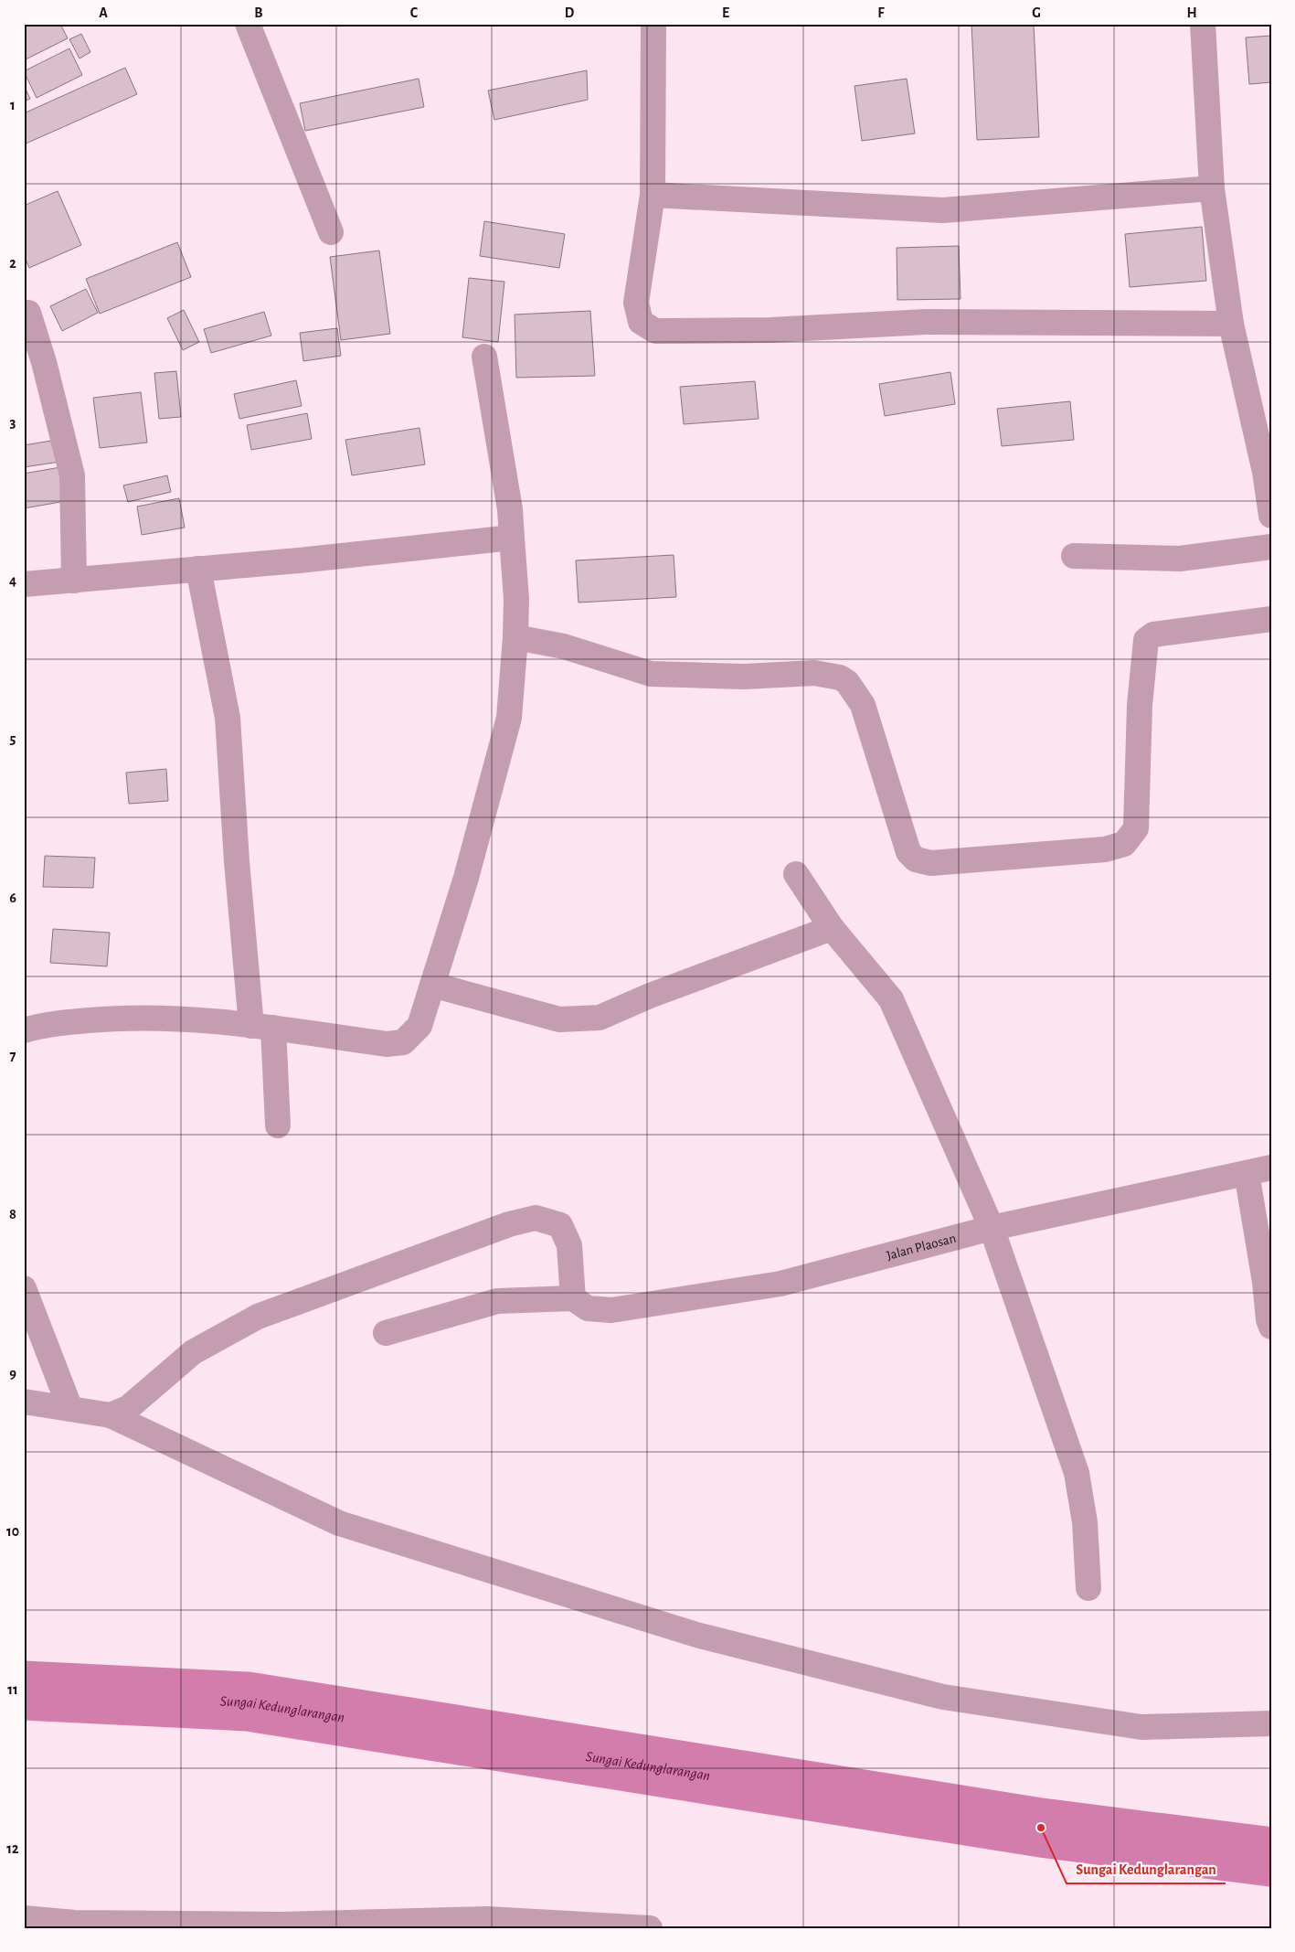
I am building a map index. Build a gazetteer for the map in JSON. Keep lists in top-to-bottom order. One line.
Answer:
{"streets":{"street":["Jalan Plaosan"]},"water":["Sungai Kedunglarangan"],"places":["Sungai Kedunglarangan"],"grid":{"columns":["A","B","C","D","E","F","G","H"],"rows":["1","2","3","4","5","6","7","8","9","10","11","12"]}}
